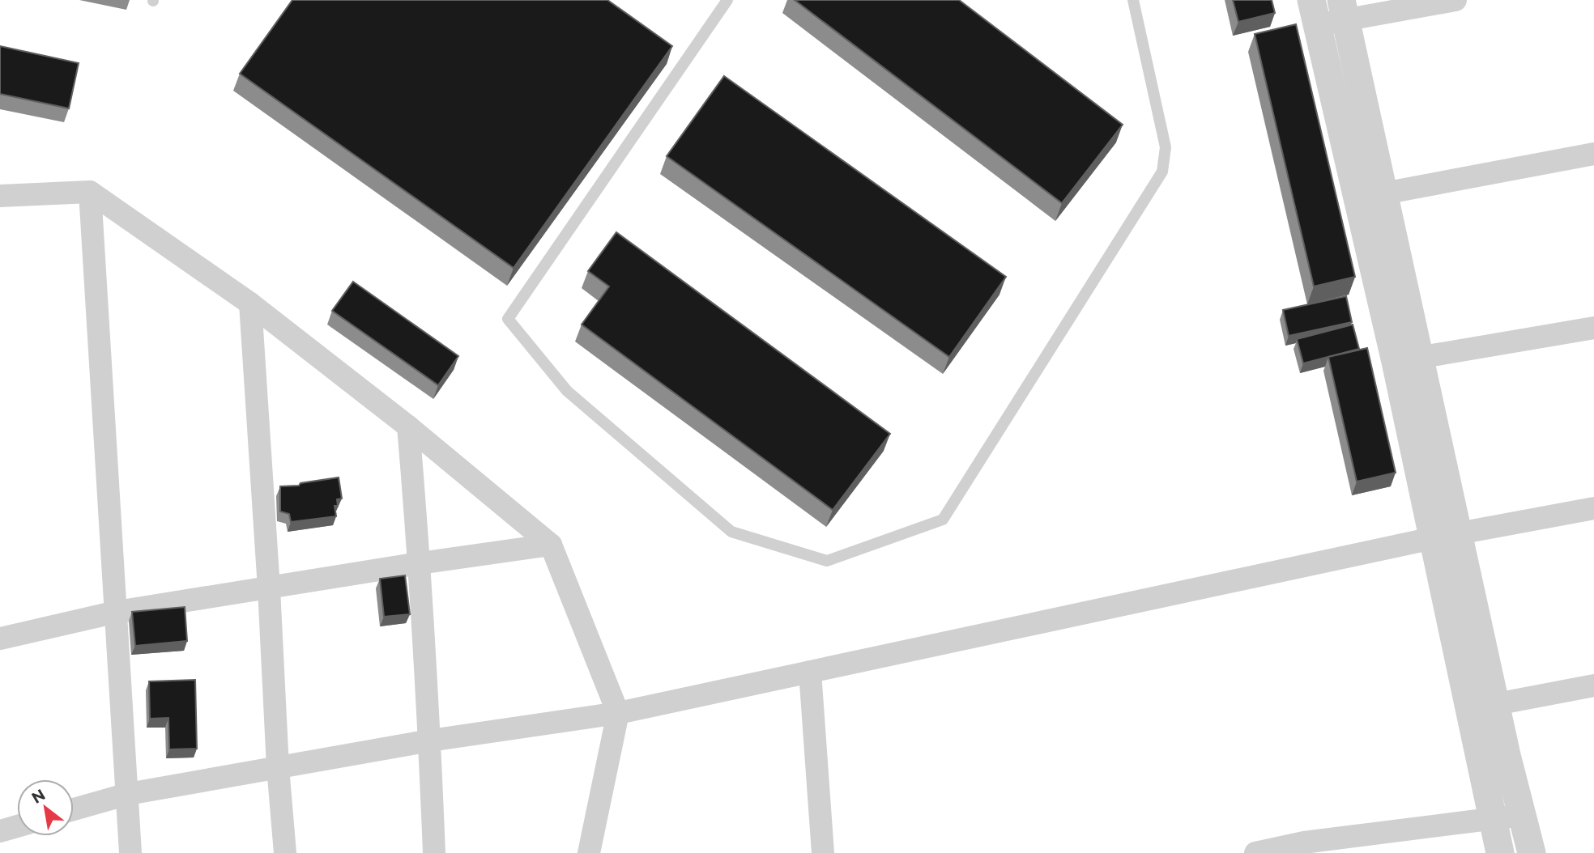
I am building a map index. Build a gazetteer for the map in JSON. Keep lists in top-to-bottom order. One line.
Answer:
{"north":"top left"}
